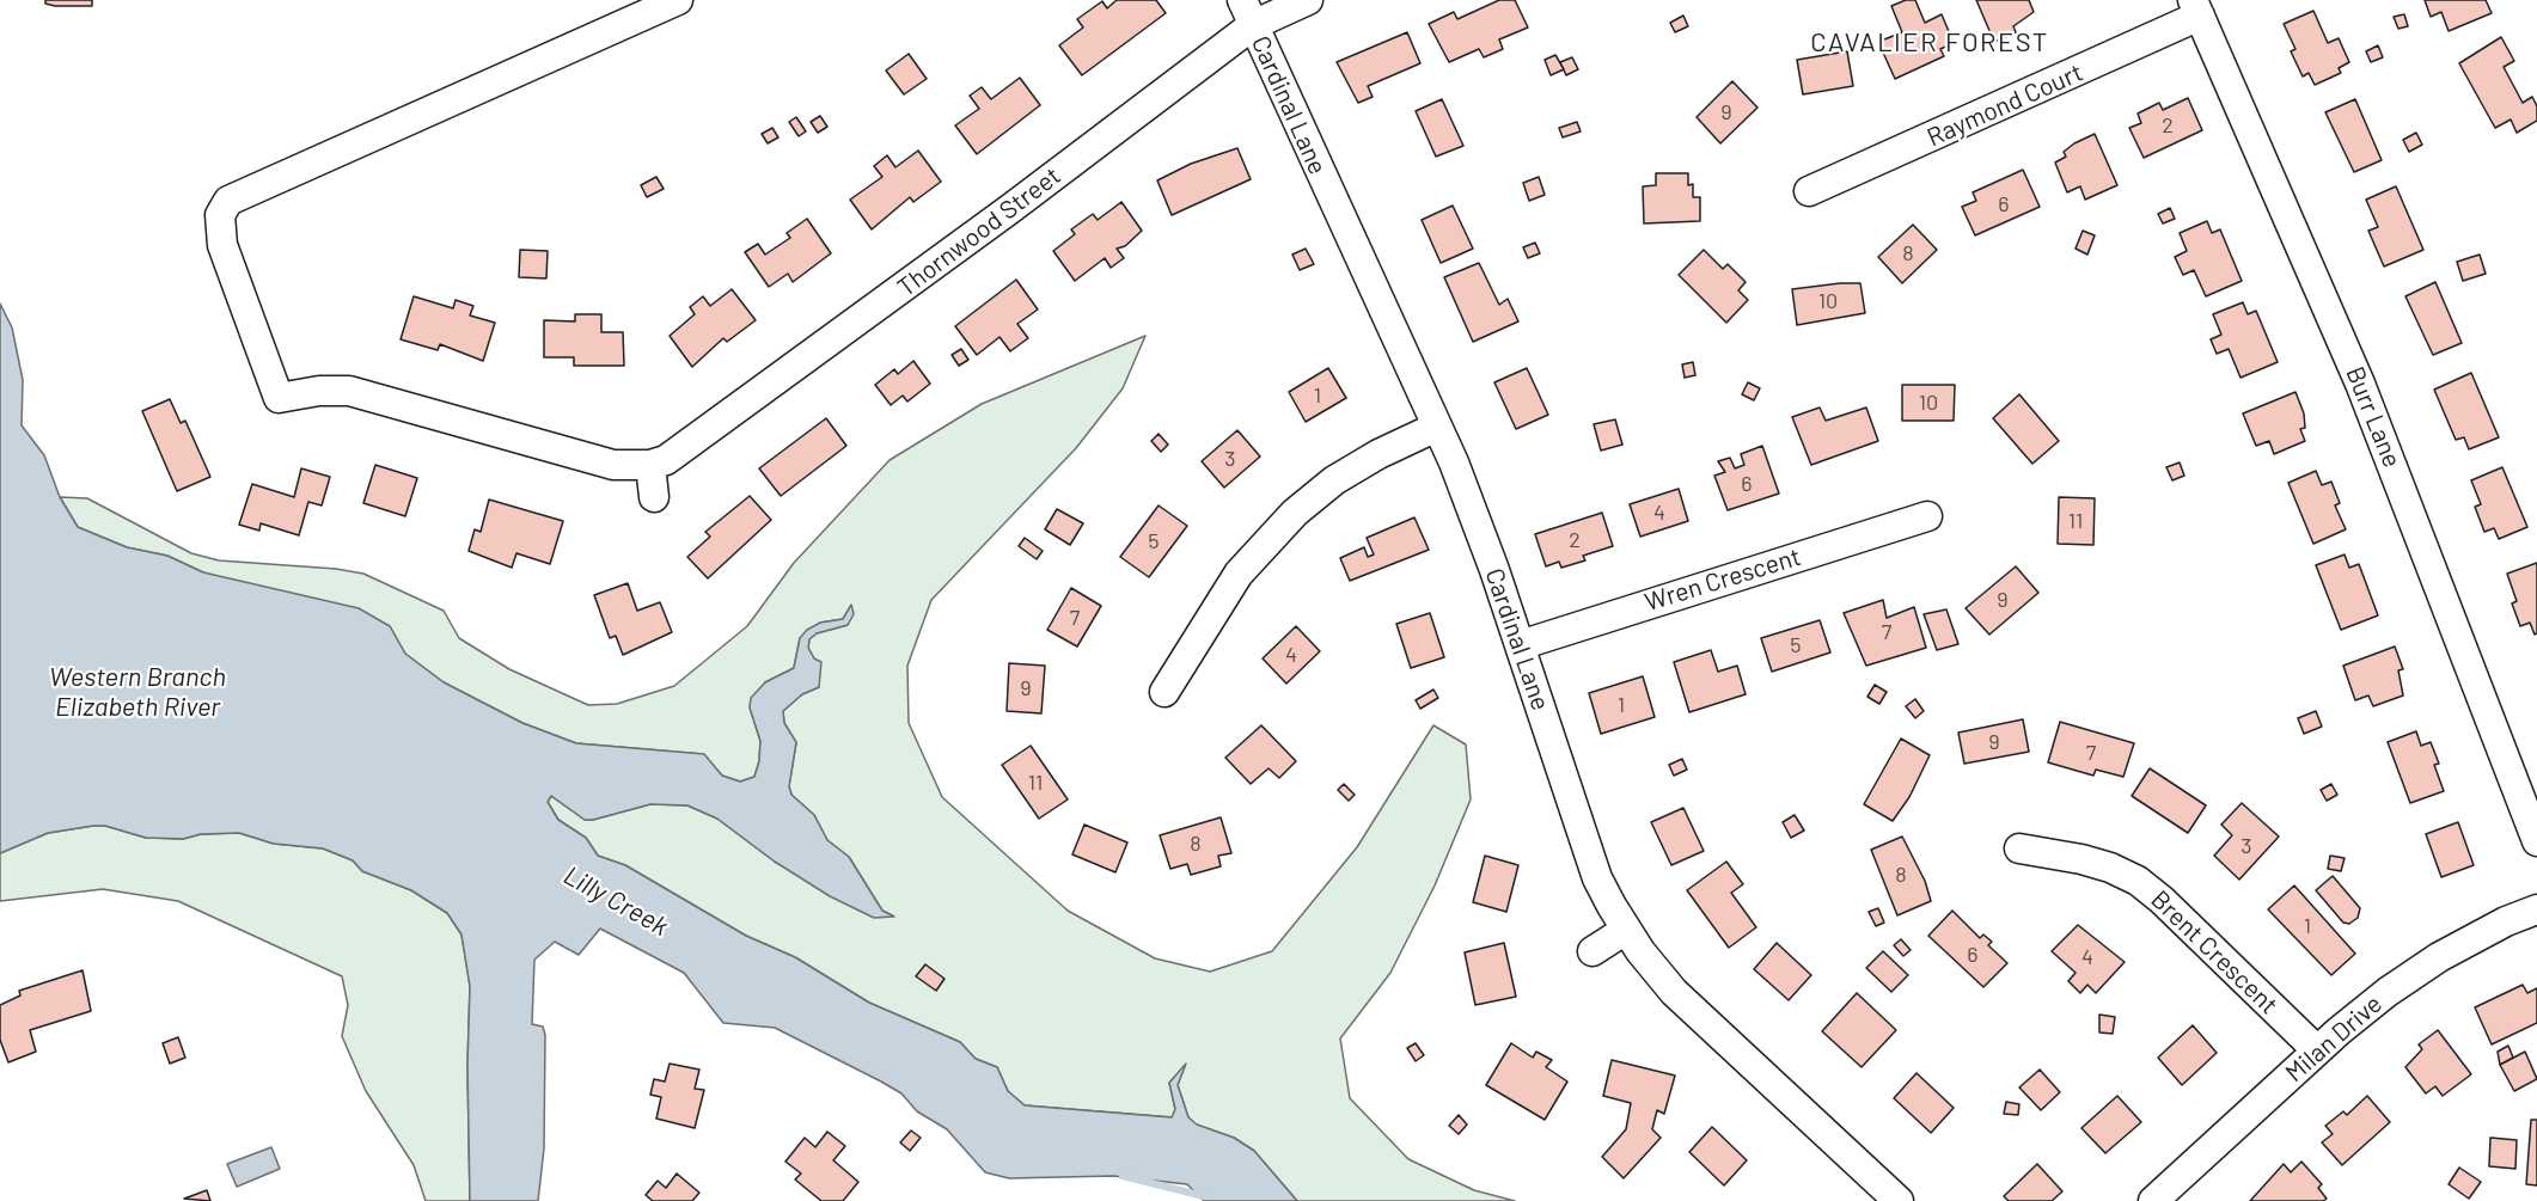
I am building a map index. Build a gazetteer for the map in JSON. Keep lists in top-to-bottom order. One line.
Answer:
{"streets":{"street":["Cardinal Lane","Raymond Court","Thornwood Street","Burr Lane","Wren Crescent","Brent Crescent","Milan Drive"]},"crossings":[["Cardinal Lane","Thornwood Street"],["Cardinal Lane","Wren Crescent"],["Raymond Court","Burr Lane"],["Brent Crescent","Milan Drive"]],"districts":["CAVALIER FOREST"],"water":["Western Branch Elizabeth River","Lilly Creek"],"house_numbers":["9","2","6","8","10","1","10","3","6","4","11","2","5","9","7","7","5","4","9","1","9","7","11","8","3","8","1","6","4"]}
